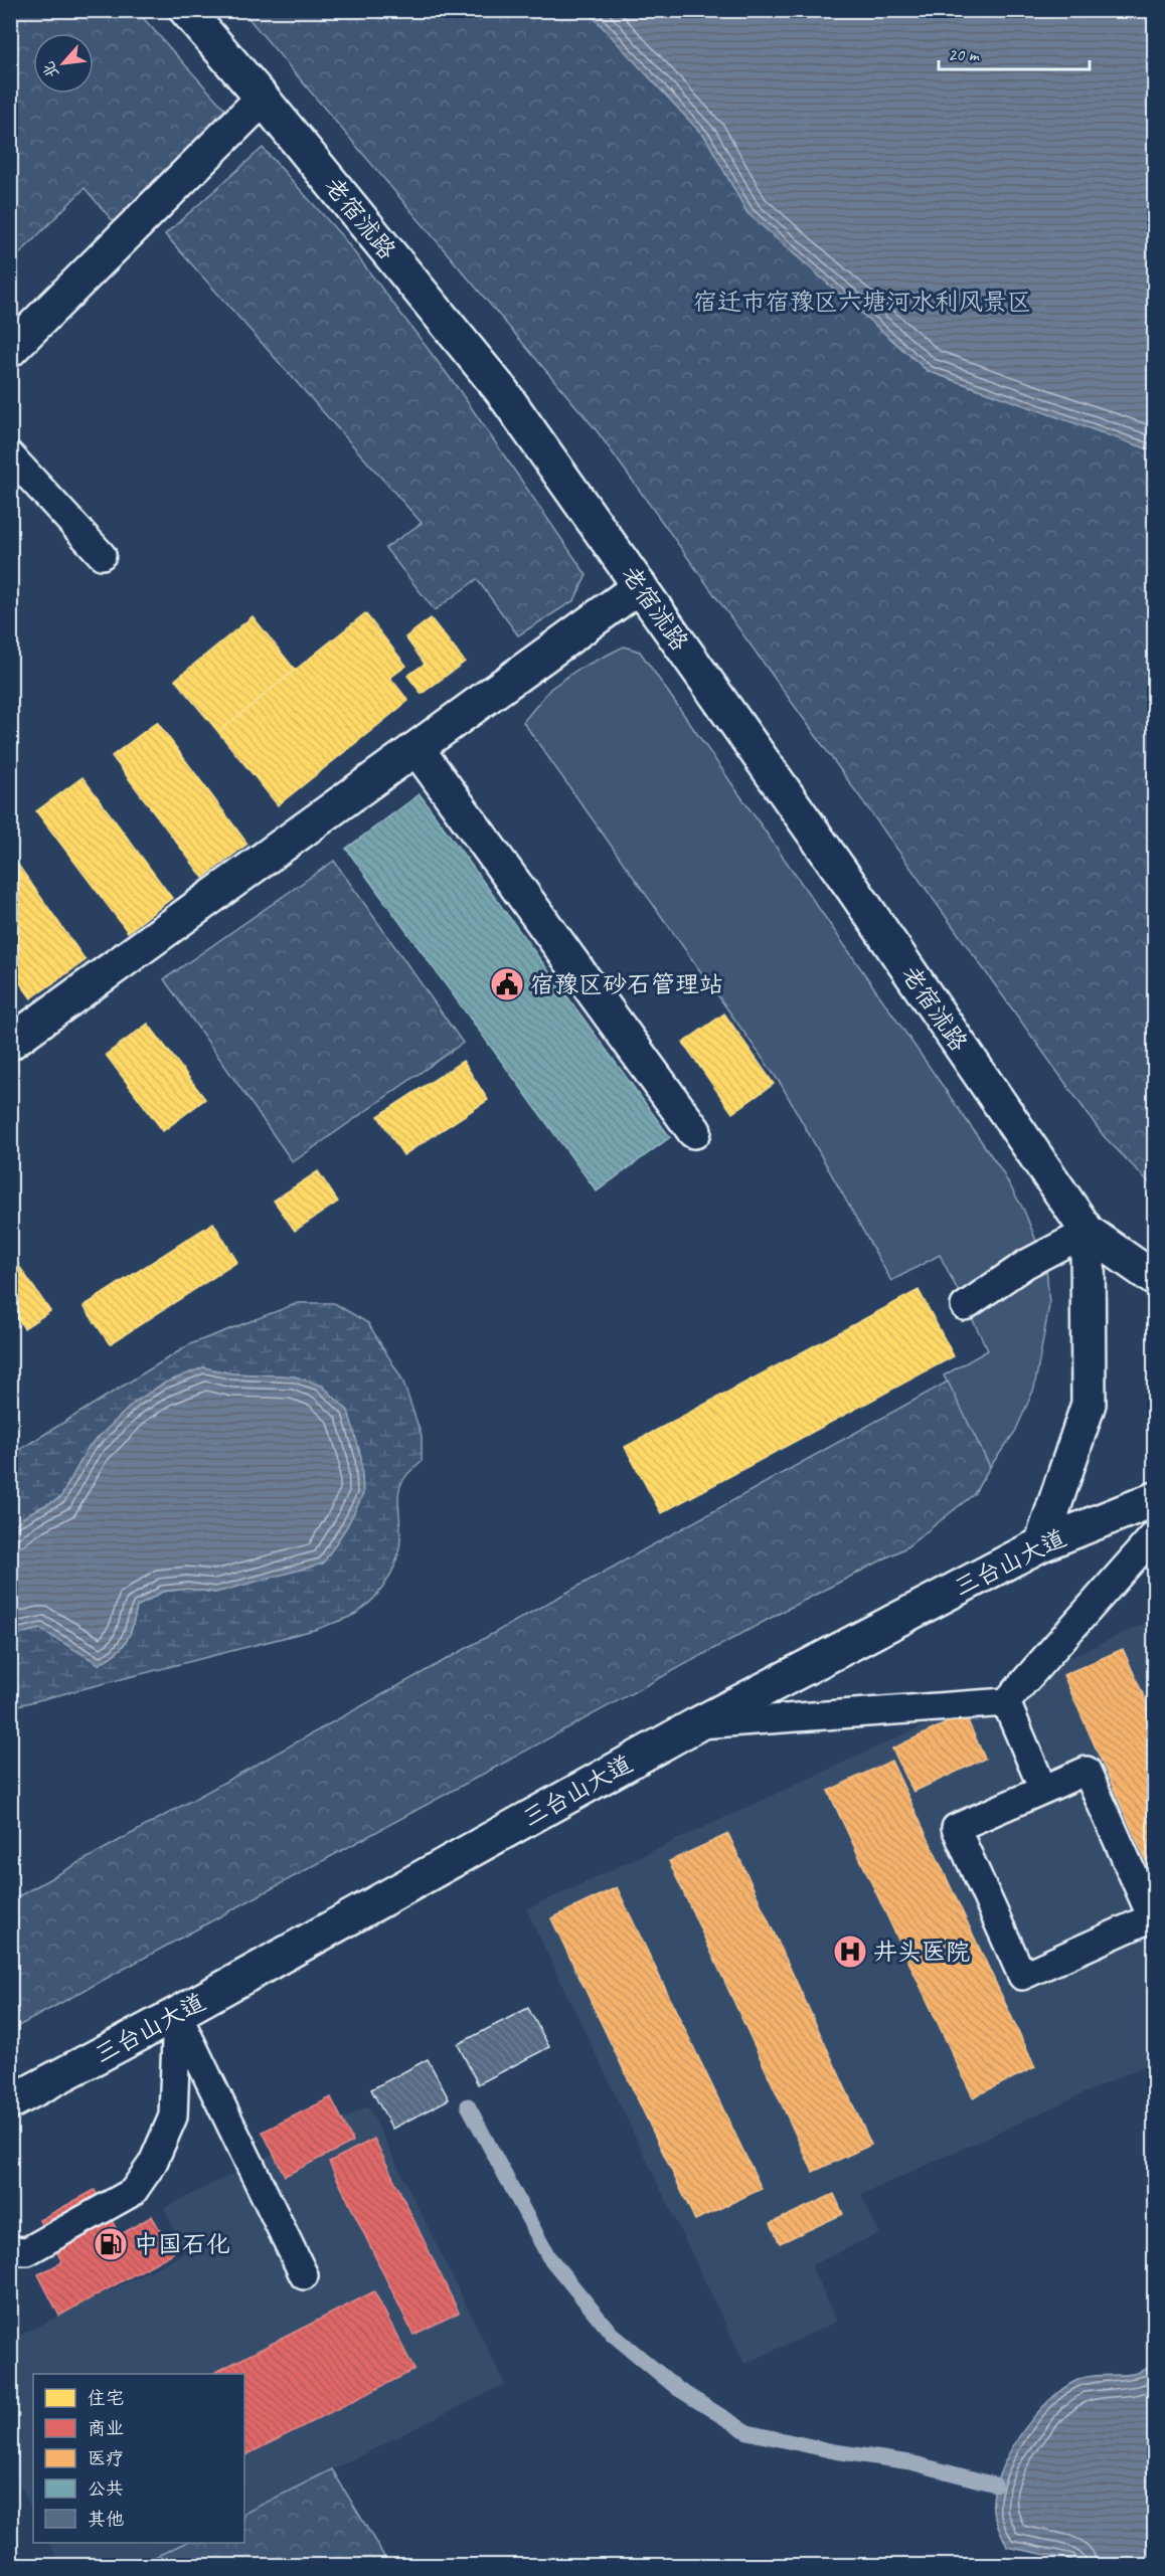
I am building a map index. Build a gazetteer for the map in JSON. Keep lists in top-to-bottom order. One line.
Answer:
{"streets":{"main road":["老宿沭路","三台山大道"]},"parks":["宿迁市宿豫区六塘河水利风景区"],"places":{"public building":["宿豫区砂石管理站"],"hospital":["井头医院"],"fuel station":["中国石化"]},"legend":["住宅","商业","医疗","公共","其他"],"scale_bar":"20 m","north":"bottom left"}
